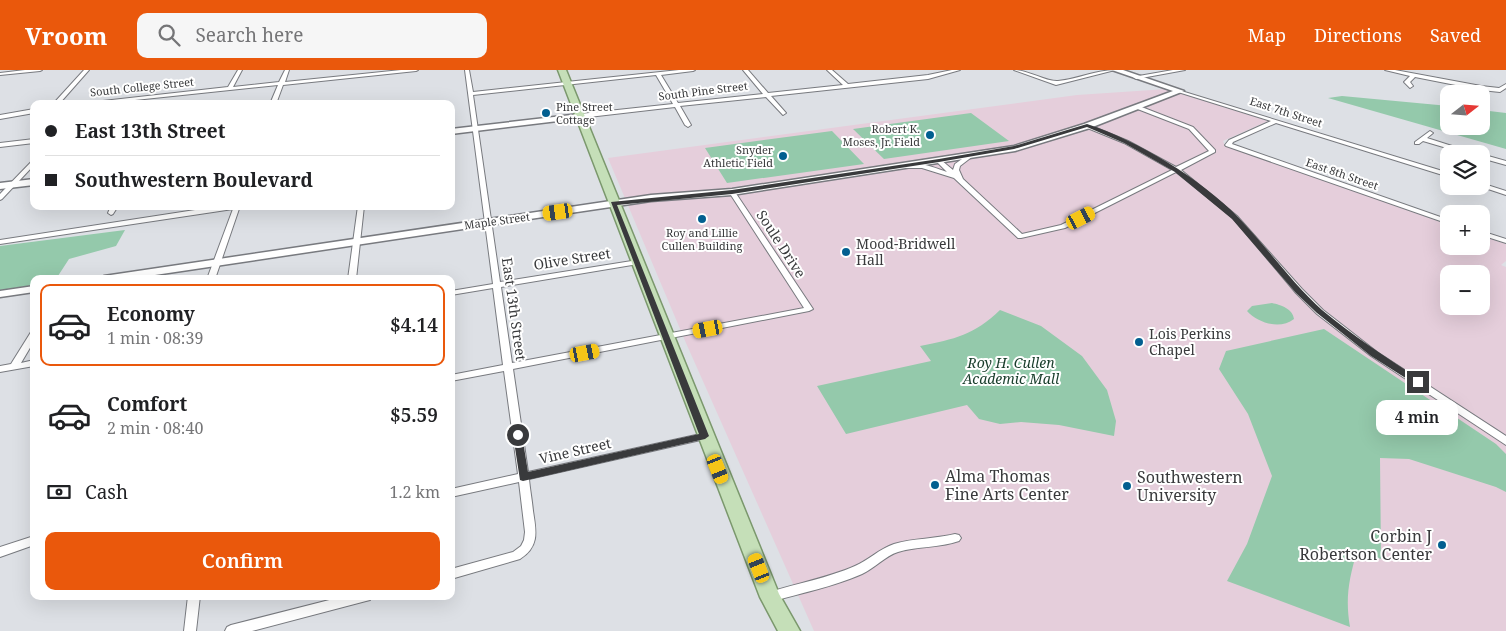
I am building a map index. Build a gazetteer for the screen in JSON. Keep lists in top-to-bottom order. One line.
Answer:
{"streets":{"street":["South College Street","South Pine Street","East 7th Street","East 8th Street","Maple Street","Soule Drive","Olive Street","East 13th Street","Vine Street"]},"crossings":[["South Pine Street","East 13th Street"],["East 7th Street","East 8th Street"],["East 7th Street","Maple Street"],["Maple Street","Soule Drive"],["Maple Street","East 13th Street"],["Olive Street","East 13th Street"],["East 13th Street","Vine Street"]],"parks":["Roy H. Cullen Academic Mall"],"places":["Pine Street Cottage","Robert K. Moses, Jr. Field","Snyder Athletic Field","Roy and Lillie Cullen Building","Mood-Bridwell Hall","Lois Perkins Chapel","Alma Thomas Fine Arts Center","Southwestern University","Corbin J Robertson Center"],"north":"right","page":{"header":"Vroom","search":"Search here","nav":["Map","Directions","Saved"],"map_buttons":["+","−"],"banner":["East 13th Street","Southwestern Boulevard"],"list":[{"name":"Economy","note":"1 min · 08:39","value":"$4.14"},{"name":"Comfort","note":"2 min · 08:40","value":"$5.59"}],"bubble":"4 min","pay":["Cash","1.2 km"],"buttons":"Confirm"}}
